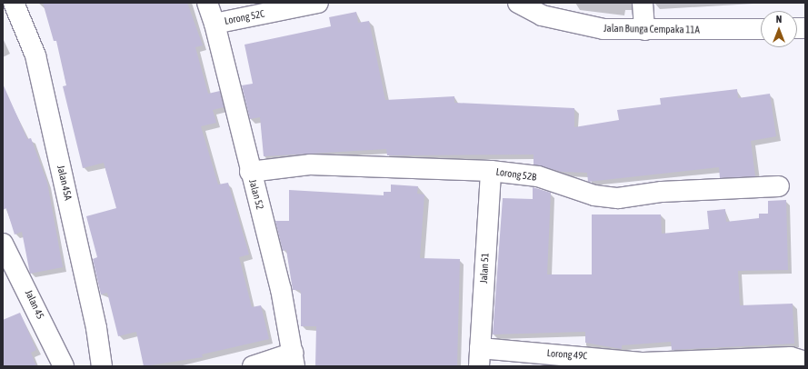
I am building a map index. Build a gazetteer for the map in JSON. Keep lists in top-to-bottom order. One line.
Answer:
{"streets":{"street":["Lorong 52C","Jalan Bunga Cempaka 11A","Lorong 52B","Jalan 45A","Jalan 52","Jalan 51","Jalan 45","Lorong 49C"]},"crossings":[["Lorong 52C","Jalan 52"],["Lorong 52B","Jalan 52"],["Lorong 52B","Jalan 51"],["Jalan 51","Lorong 49C"]],"north":"top"}
